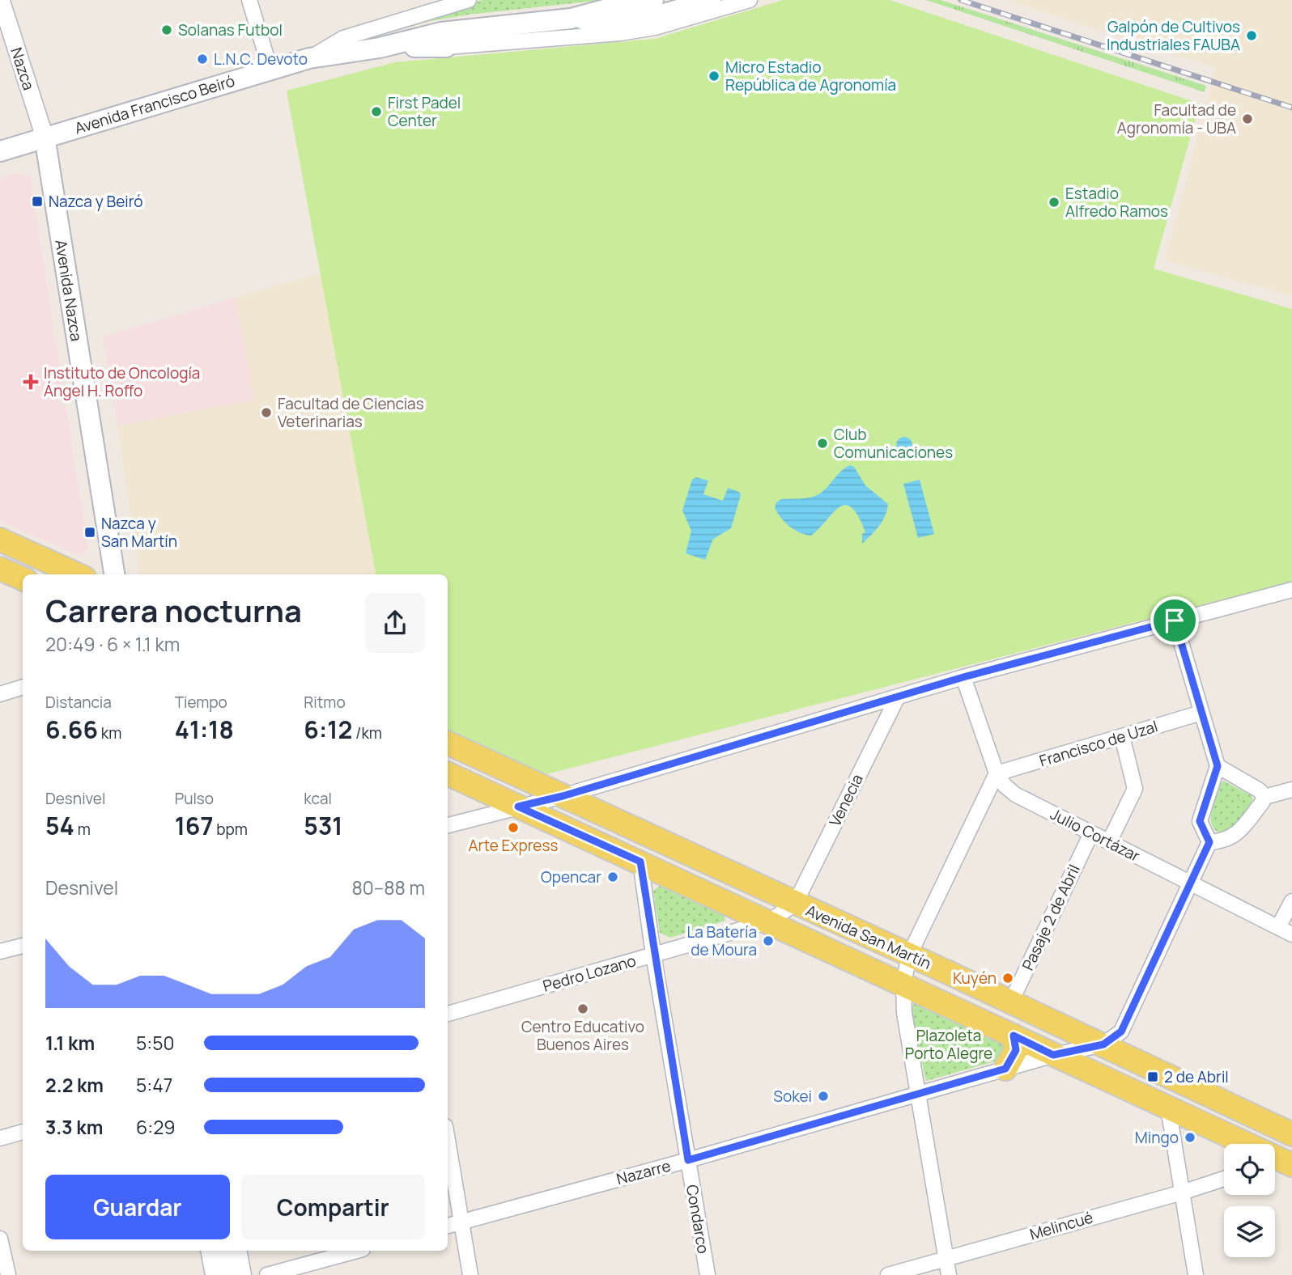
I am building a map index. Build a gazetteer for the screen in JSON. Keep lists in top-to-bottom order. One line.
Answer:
{"streets":{"main road":["Avenida Francisco Beiró","Avenida Nazca","Avenida San Martín"],"street":["Nazca","Francisco de Uzal","Venecia","Julio Cortázar","Pasaje 2 de Abril","Pedro Lozano","Nazarre","Condarco","Melincué"]},"crossings":[["Nazca","Avenida Francisco Beiró"],["Nazca","Avenida Nazca"],["Avenida Francisco Beiró","Avenida Nazca"],["Francisco de Uzal","Julio Cortázar"],["Venecia","Avenida San Martín"],["Venecia","Pedro Lozano"],["Julio Cortázar","Pasaje 2 de Abril"],["Pasaje 2 de Abril","Avenida San Martín"],["Avenida San Martín","Pedro Lozano"],["Avenida San Martín","Nazarre"],["Avenida San Martín","Condarco"],["Pedro Lozano","Condarco"],["Nazarre","Condarco"]],"parks":["Plazoleta Porto Alegre"],"places":{"other":["Solanas Futbol","Galpón de Cultivos Industriales FAUBA","L.N.C. Devoto","Micro Estadio República de Agronomía","First Padel Center","Facultad de Agronomía - UBA","Estadio Alfredo Ramos","Facultad de Ciencias Veterinarias","Club Comunicaciones","Arte Express","Opencar","La Batería de Moura","Kuyén","Centro Educativo Buenos Aires","Sokei","Mingo"],"transit":["Nazca y Beiró","Nazca y San Martín","2 de Abril"],"health":["Instituto de Oncología Ángel H. Roffo"]},"page":{"heading":["Carrera nocturna","20:49 · 6 × 1.1 km"],"stats":[["Distancia","6.66 km"],["Tiempo","41:18"],["Ritmo","6:12 /km"],["Desnivel","54 m"],["Pulso","167 bpm"],["kcal","531"]],"chart":["Desnivel","80–88 m"],"list":[{"name":"1.1 km","note":"5:50"},{"name":"2.2 km","note":"5:47"},{"name":"3.3 km","note":"6:29"}],"buttons":["Guardar","Compartir"]}}
